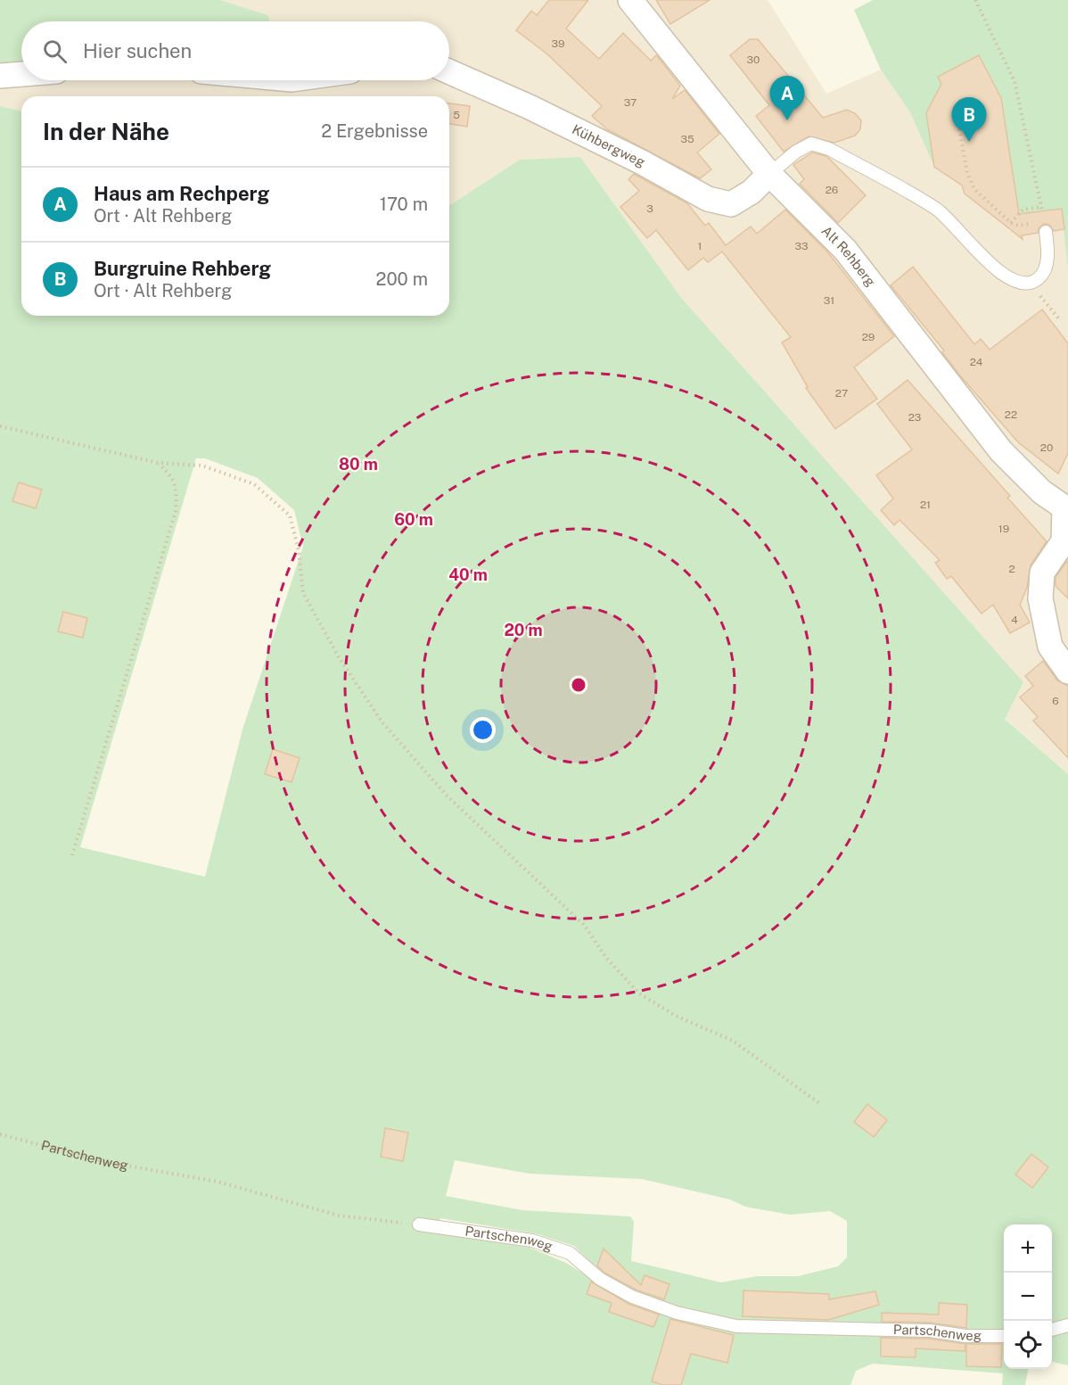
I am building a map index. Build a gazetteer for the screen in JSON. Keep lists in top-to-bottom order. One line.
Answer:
{"streets":{"street":["Kühbergweg","Alt Rehberg"],"lane":["Partschenweg"]},"crossings":[["Kühbergweg","Alt Rehberg"]],"house_numbers":["39","30","37","5","35","26","3","1","33","31","29","24","27","22","23","20","21","19","2","4","6"],"page":{"search":"Hier suchen","pins":["A","B"],"heading":["In der Nähe","2 Ergebnisse"],"list":[{"mark":"A","name":"Haus am Rechperg","note":"Ort · Alt Rehberg","value":"170 m"},{"mark":"B","name":"Burgruine Rehberg","note":"Ort · Alt Rehberg","value":"200 m"}],"map_buttons":["+","−"]},"rings":["80 m","60 m","40 m","20 m"]}
